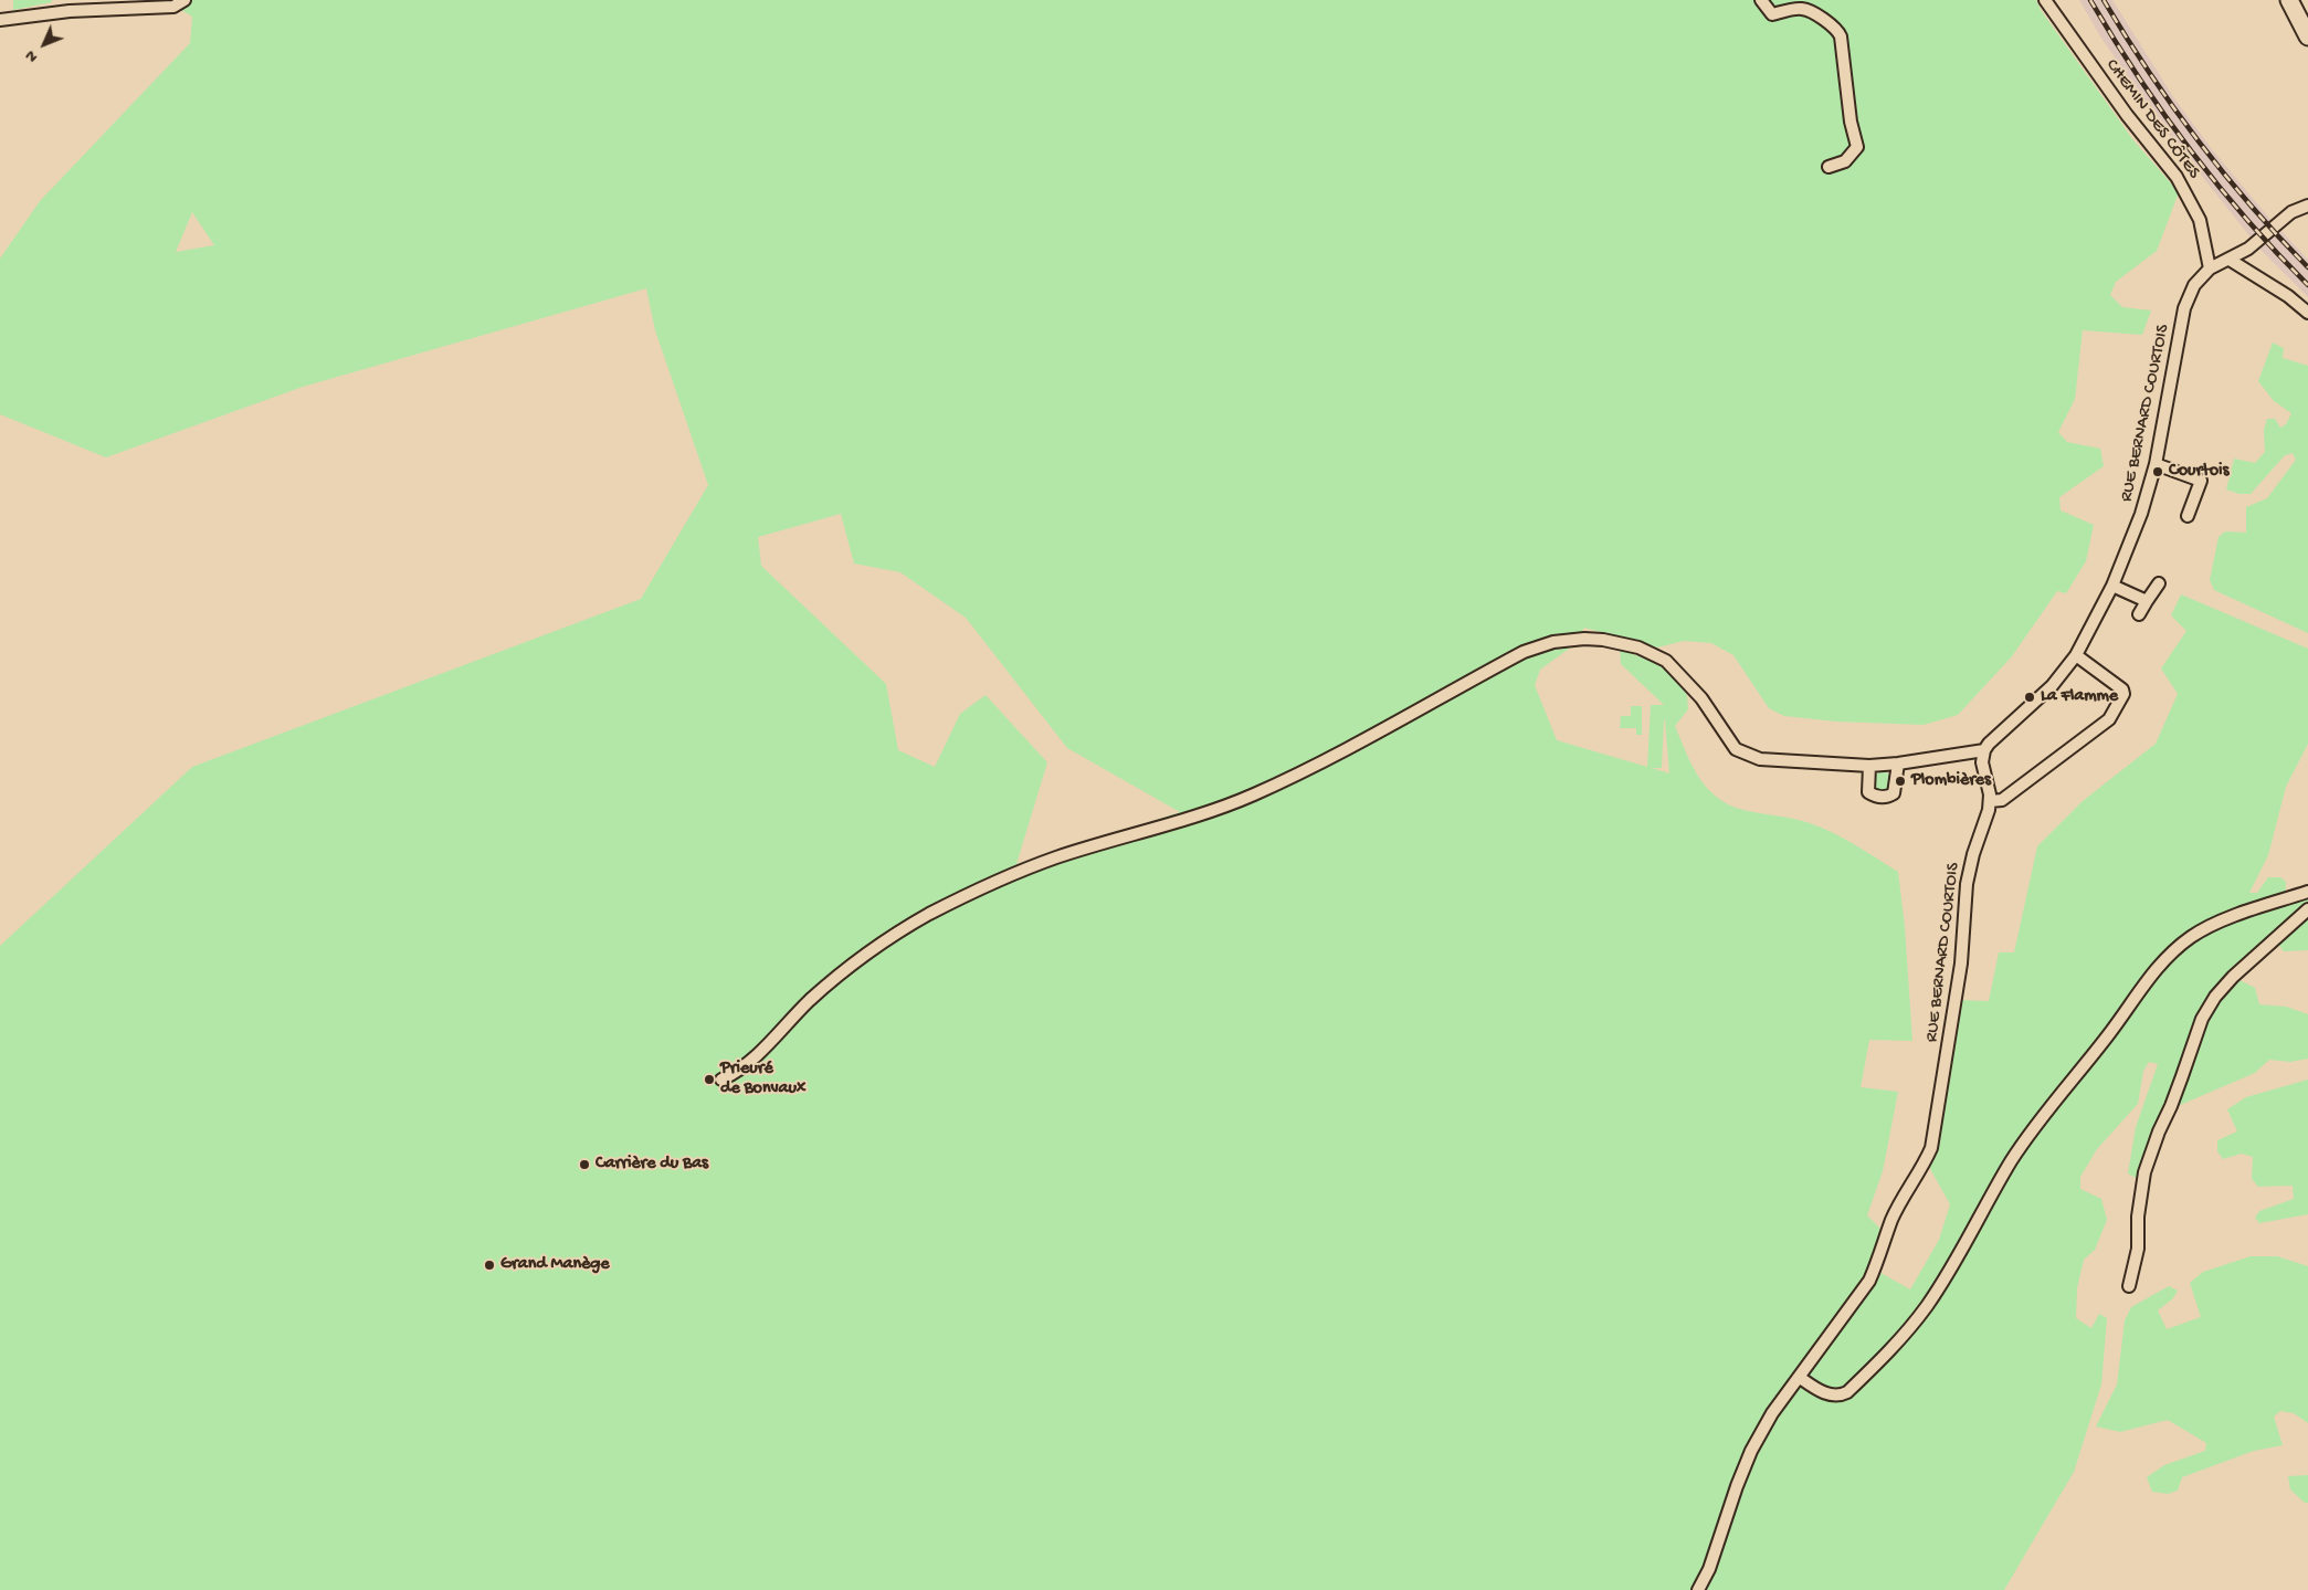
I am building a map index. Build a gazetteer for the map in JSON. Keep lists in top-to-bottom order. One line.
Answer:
{"streets":{"street":["CHEMIN DES CÔTES","RUE BERNARD COURTOIS"]},"crossings":[["CHEMIN DES CÔTES","RUE BERNARD COURTOIS"]],"places":["Courtois","La Flamme","Plombières","Prieuré de Bonvaux","Carrière du Bas","Grand Manège"],"north":"bottom left"}
